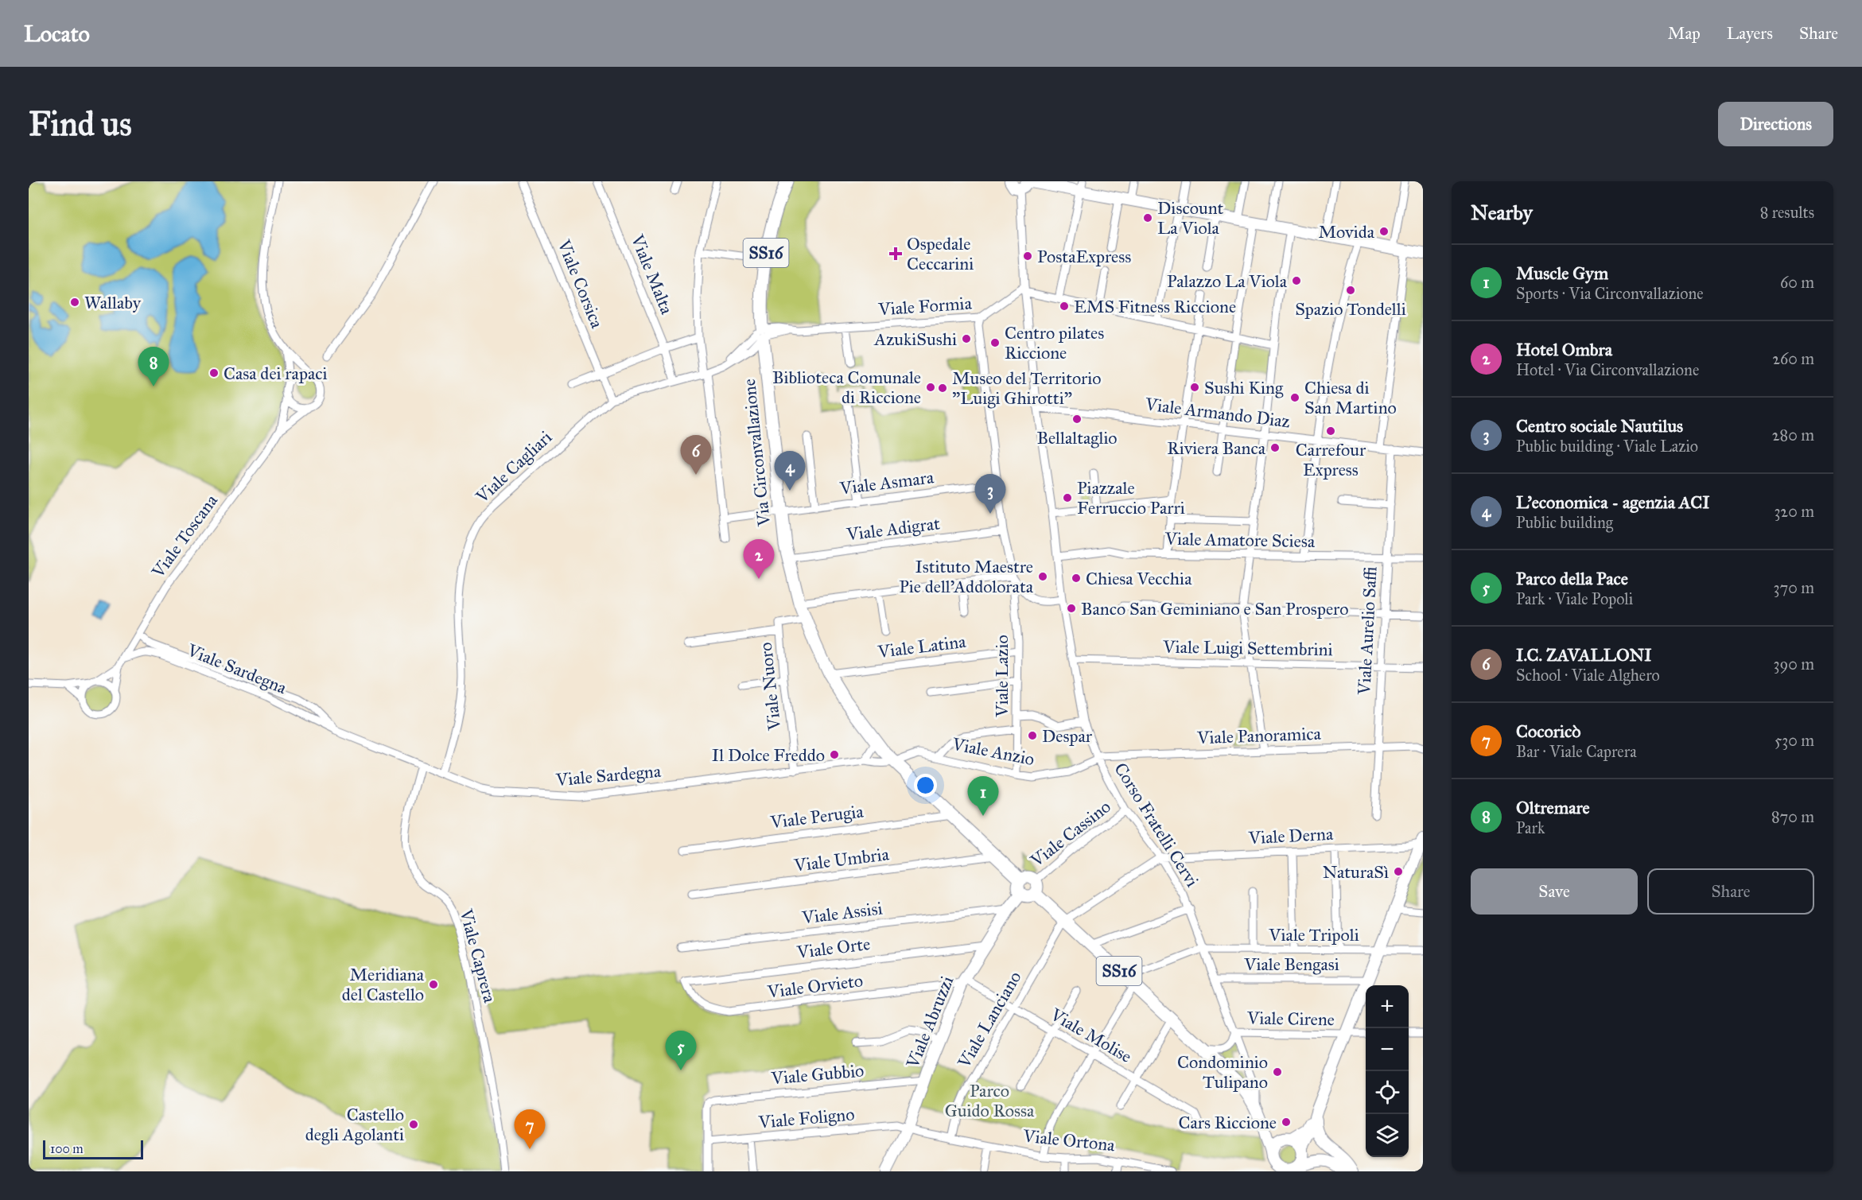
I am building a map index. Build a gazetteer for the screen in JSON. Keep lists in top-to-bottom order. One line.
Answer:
{"streets":{"main road":["SS16","Via Circonvallazione"],"street":["Viale Malta","Viale Corsica","Viale Formia","Viale Armando Diaz","Viale Cagliari","Viale Asmara","Viale Adigrat","Viale Toscana","Viale Amatore Sciesa","Viale Aurelio Saffi","Viale Latina","Viale Luigi Settembrini","Viale Sardegna","Viale Lazio","Viale Nuoro","Viale Panoramica","Viale Anzio","Viale Perugia","Corso Fratelli Cervi","Viale Cassino","Viale Derna","Viale Umbria","Viale Assisi","Viale Tripoli","Viale Orte","Viale Caprera","Viale Bengasi","Viale Orvieto","Viale Cirene","Viale Lanciano","Viale Abruzzi","Viale Molise","Viale Gubbio","Viale Foligno","Viale Ortona"]},"crossings":[["SS16","Via Circonvallazione"],["SS16","Corso Fratelli Cervi"],["SS16","Viale Cassino"],["SS16","Viale Lanciano"],["SS16","Viale Abruzzi"],["Viale Malta","Viale Cagliari"],["Viale Corsica","Viale Cagliari"],["Viale Formia","Via Circonvallazione"],["Viale Formia","Viale Cagliari"],["Viale Formia","Viale Lazio"],["Viale Formia","Corso Fratelli Cervi"],["Viale Armando Diaz","Viale Aurelio Saffi"],["Viale Armando Diaz","Corso Fratelli Cervi"],["Via Circonvallazione","Viale Cagliari"],["Via Circonvallazione","Viale Asmara"],["Via Circonvallazione","Viale Adigrat"],["Via Circonvallazione","Viale Latina"],["Via Circonvallazione","Viale Sardegna"],["Via Circonvallazione","Viale Nuoro"],["Via Circonvallazione","Viale Anzio"],["Via Circonvallazione","Viale Perugia"],["Via Circonvallazione","Viale Cassino"],["Via Circonvallazione","Viale Umbria"],["Via Circonvallazione","Viale Abruzzi"],["Viale Cagliari","Viale Sardegna"],["Viale Asmara","Viale Lazio"],["Viale Adigrat","Viale Lazio"],["Viale Toscana","Viale Sardegna"],["Viale Amatore Sciesa","Viale Aurelio Saffi"],["Viale Amatore Sciesa","Corso Fratelli Cervi"],["Viale Aurelio Saffi","Viale Luigi Settembrini"],["Viale Aurelio Saffi","Viale Panoramica"],["Viale Latina","Viale Lazio"],["Viale Luigi Settembrini","Corso Fratelli Cervi"],["Viale Sardegna","Viale Nuoro"],["Viale Sardegna","Viale Anzio"],["Viale Sardegna","Viale Caprera"],["Viale Lazio","Viale Anzio"],["Viale Lazio","Corso Fratelli Cervi"],["Viale Panoramica","Viale Anzio"],["Viale Panoramica","Corso Fratelli Cervi"],["Viale Anzio","Corso Fratelli Cervi"],["Corso Fratelli Cervi","Viale Cassino"],["Corso Fratelli Cervi","Viale Derna"],["Corso Fratelli Cervi","Viale Tripoli"],["Corso Fratelli Cervi","Viale Bengasi"],["Corso Fratelli Cervi","Viale Cirene"],["Viale Cassino","Viale Abruzzi"],["Viale Assisi","Viale Abruzzi"],["Viale Orte","Viale Orvieto"],["Viale Orte","Viale Abruzzi"],["Viale Orvieto","Viale Abruzzi"],["Viale Orvieto","Viale Molise"],["Viale Lanciano","Viale Molise"],["Viale Lanciano","Viale Ortona"],["Viale Abruzzi","Viale Molise"],["Viale Abruzzi","Viale Gubbio"],["Viale Abruzzi","Viale Foligno"],["Viale Abruzzi","Viale Ortona"],["Viale Gubbio","Viale Foligno"],["Viale Foligno","Viale Ortona"]],"parks":["Parco Guido Rossa"],"places":{"other":["Discount La Viola","Movida","PostaExpress","Palazzo La Viola","Spazio Tondelli","Wallaby","EMS Fitness Riccione","AzukiSushi","Centro pilates Riccione","Casa dei rapaci","Biblioteca Comunale di Riccione","Sushi King","Museo del Territorio \"Luigi Ghirotti\"","Chiesa di San Martino","Bellaltaglio","Carrefour Express","Riviera Banca","Piazzale Ferruccio Parri","Istituto Maestre Pie dell'Addolorata","Chiesa Vecchia","Banco San Geminiano e San Prospero","Despar","Il Dolce Freddo","NaturaSì","Meridiana del Castello","Condominio Tulipano","Cars Riccione","Castello degli Agolanti"],"health":["Ospedale Ceccarini"]},"scale_bar":"100 m","page":{"header":"Locato","nav":["Map","Layers","Share"],"buttons":["Directions",["Save","Share"]],"title":"Find us","heading":["Nearby","8 results"],"list":[{"mark":"1","name":"Muscle Gym","note":"Sports · Via Circonvallazione","value":"60 m"},{"mark":"2","name":"Hotel Ombra","note":"Hotel · Via Circonvallazione","value":"260 m"},{"mark":"3","name":"Centro sociale Nautilus","note":"Public building · Viale Lazio","value":"280 m"},{"mark":"4","name":"L'economica - agenzia ACI","note":"Public building","value":"320 m"},{"mark":"5","name":"Parco della Pace","note":"Park · Viale Popoli","value":"370 m"},{"mark":"6","name":"I.C. ZAVALLONI","note":"School · Viale Alghero","value":"390 m"},{"mark":"7","name":"Cocoricò","note":"Bar · Viale Caprera","value":"530 m"},{"mark":"8","name":"Oltremare","note":"Park","value":"870 m"}],"pins":["8","6","4","3","2","1","5","7"],"map_buttons":["+","−"],"scale":"100 m"}}
